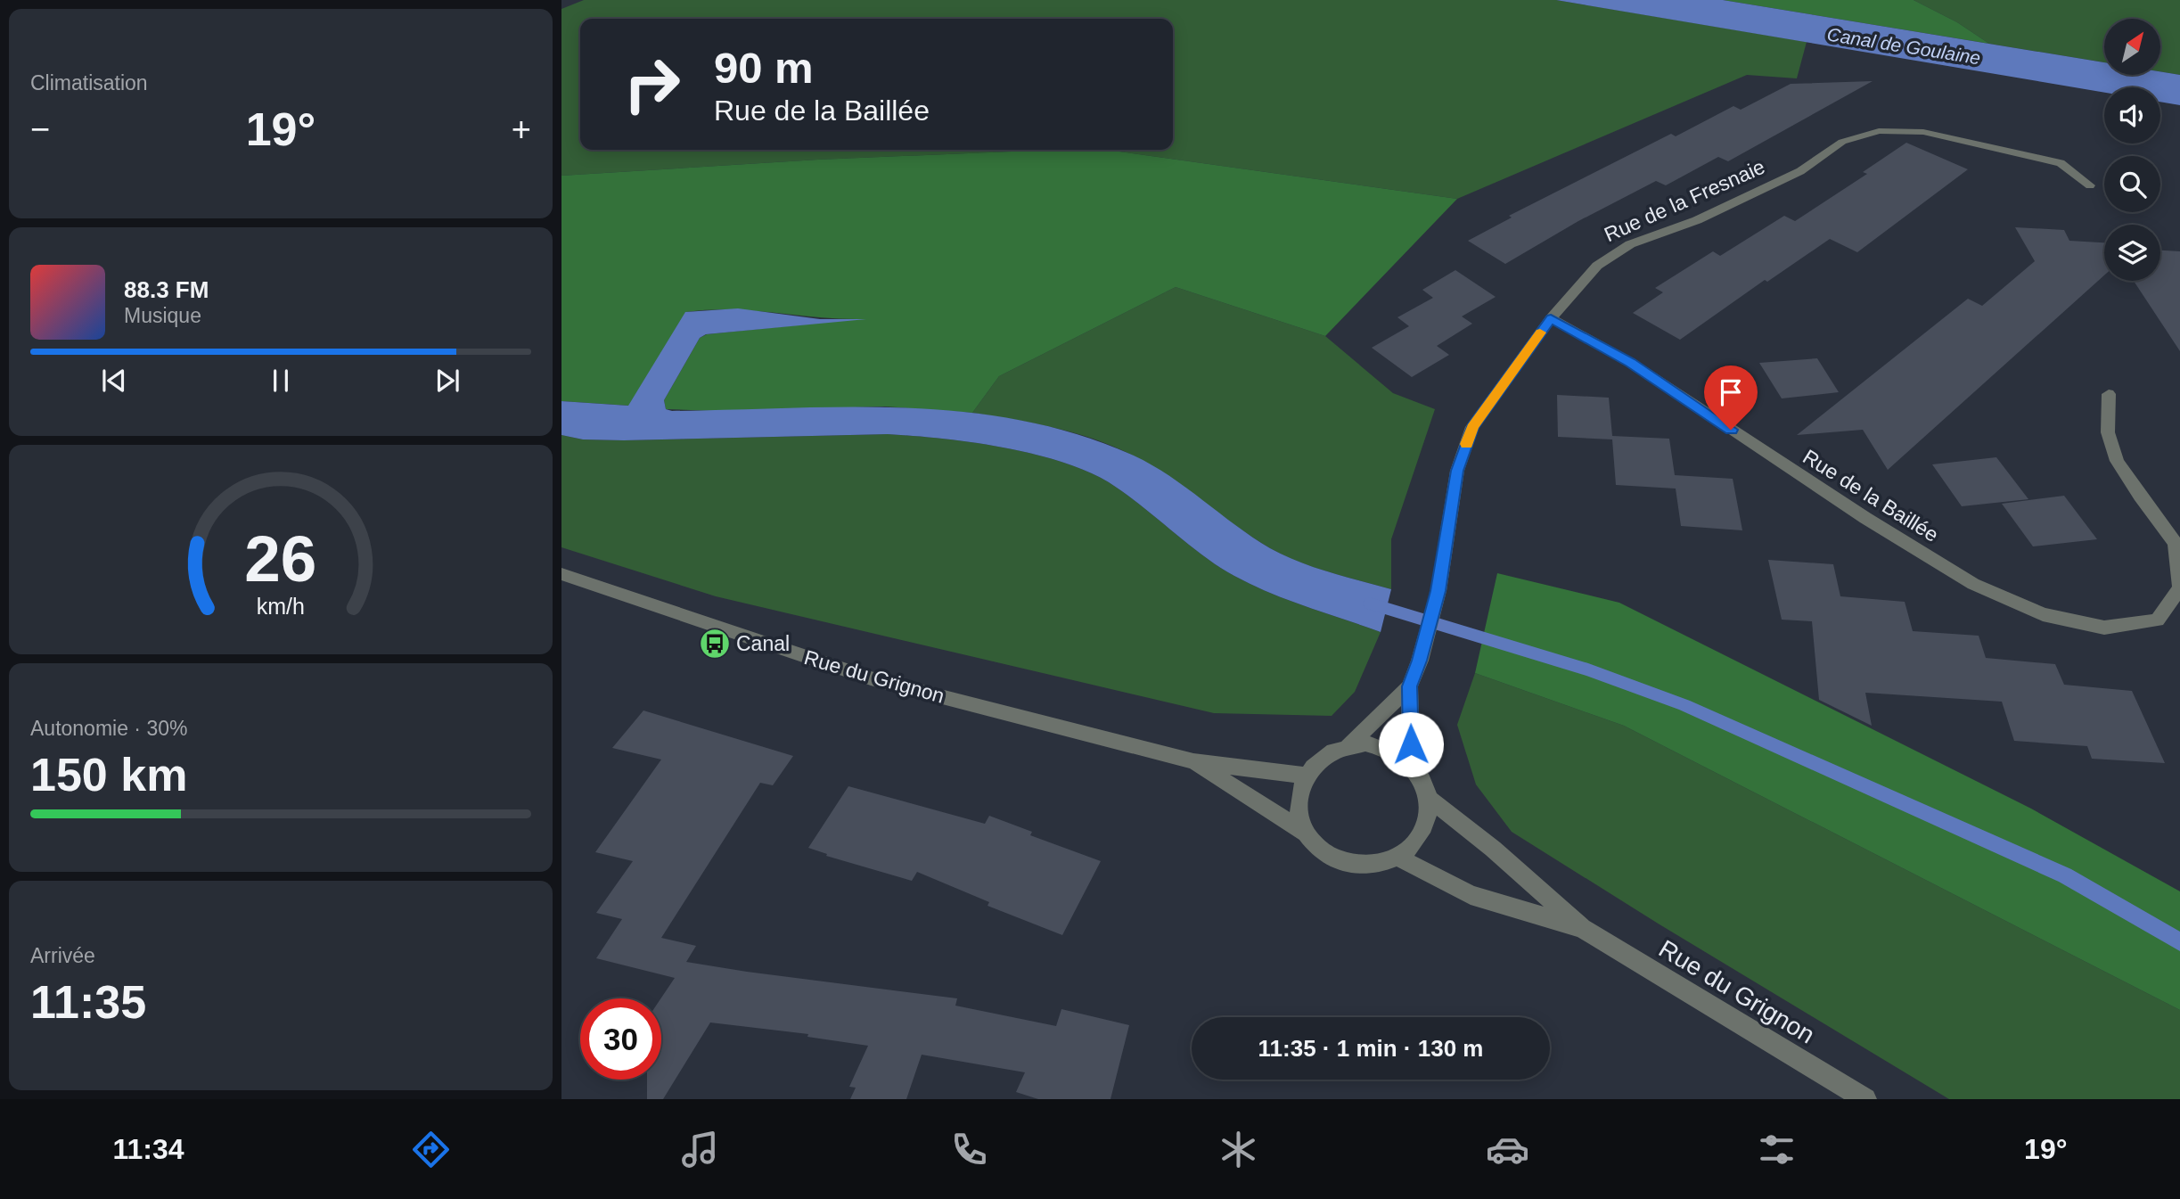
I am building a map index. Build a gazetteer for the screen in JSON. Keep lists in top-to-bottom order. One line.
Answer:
{"streets":{"street":["Rue de la Fresnaie","Rue de la Baillée","Rue du Grignon"]},"crossings":[["Rue de la Fresnaie","Rue de la Baillée"],["Rue de la Fresnaie","Rue du Grignon"]],"water":["Canal de Goulaine"],"places":{"bus stop":["Canal"]},"north":"top right","page":{"tile":["Climatisation",["Autonomie · 30%","150 km"],["Arrivée","11:35"]],"turn":["90 m","Rue de la Baillée"],"heat":["−","19°","+"],"song":["88.3 FM","Musique"],"limit":"30","trip":"11:35 · 1 min · 130 m","tabs":["11:34","19°"],"gauge":["26","km/h"]}}
